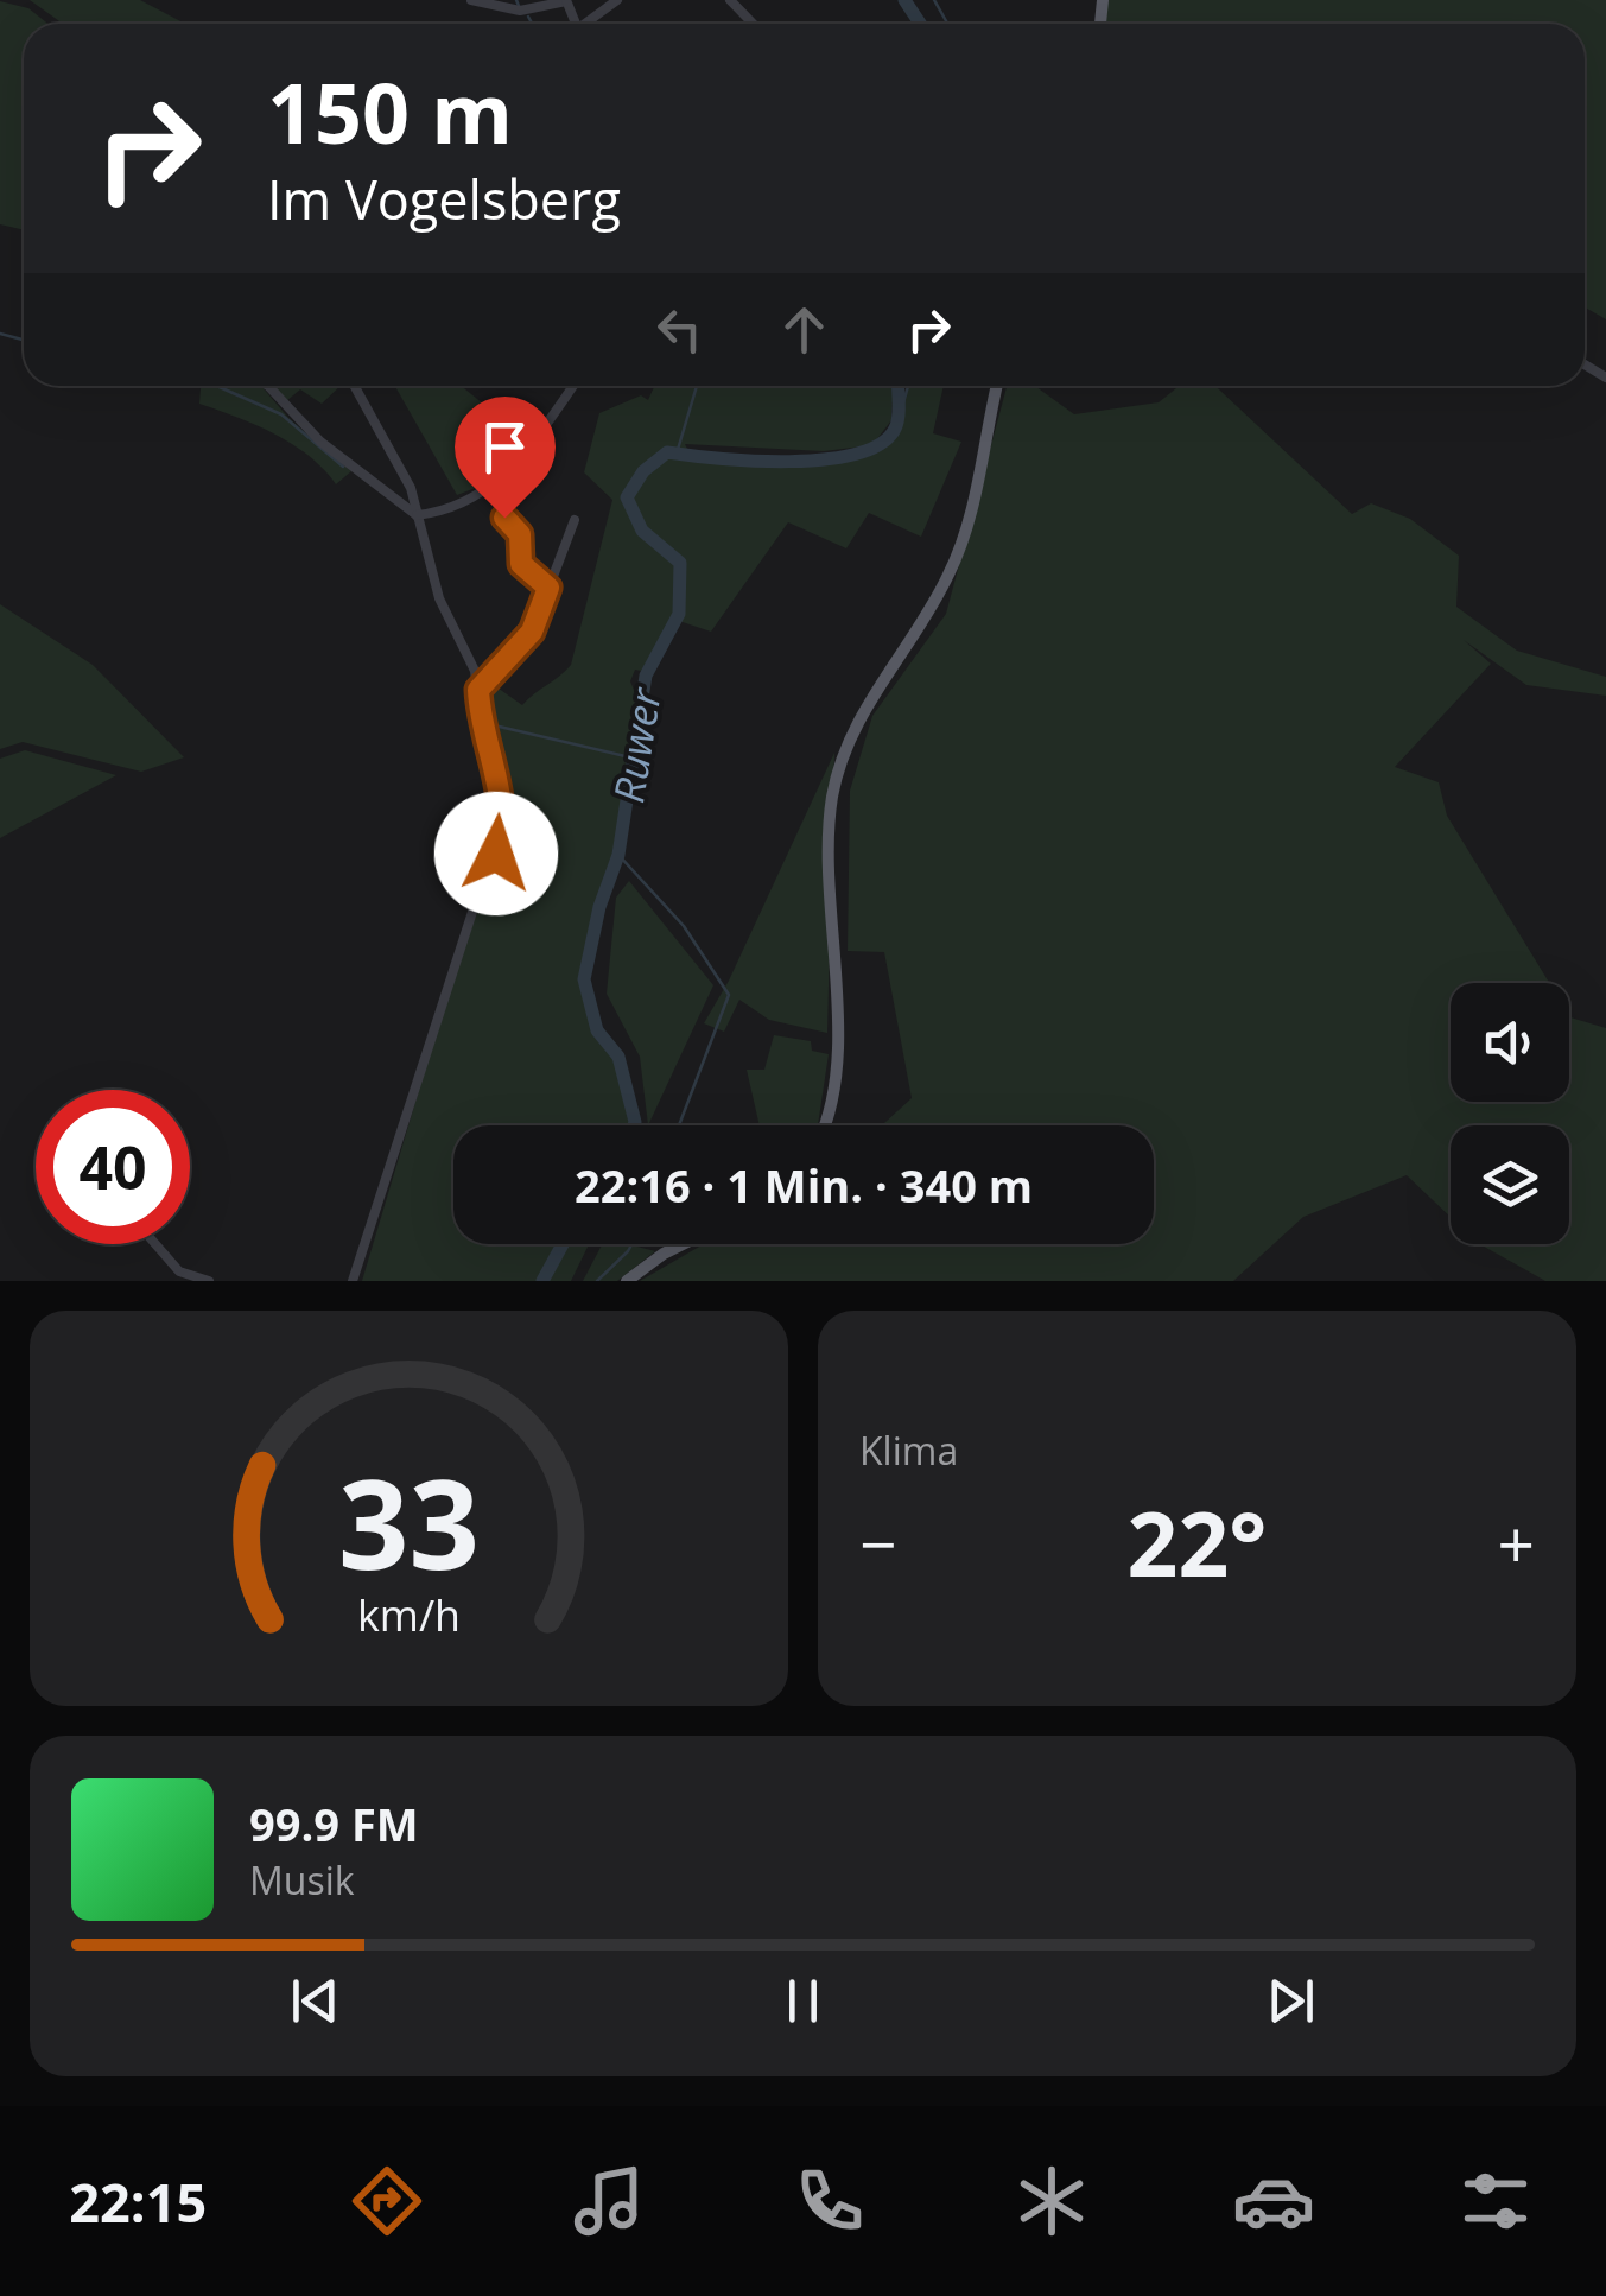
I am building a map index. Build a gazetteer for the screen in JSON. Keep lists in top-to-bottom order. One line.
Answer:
{"water":["Ruwer"],"page":{"turn":["150 m","Im Vogelsberg"],"limit":"40","trip":"22:16 · 1 Min. · 340 m","tile":"Klima","heat":["−","22°","+"],"song":["99.9 FM","Musik"],"tabs":"22:15","gauge":["33","km/h"]}}
